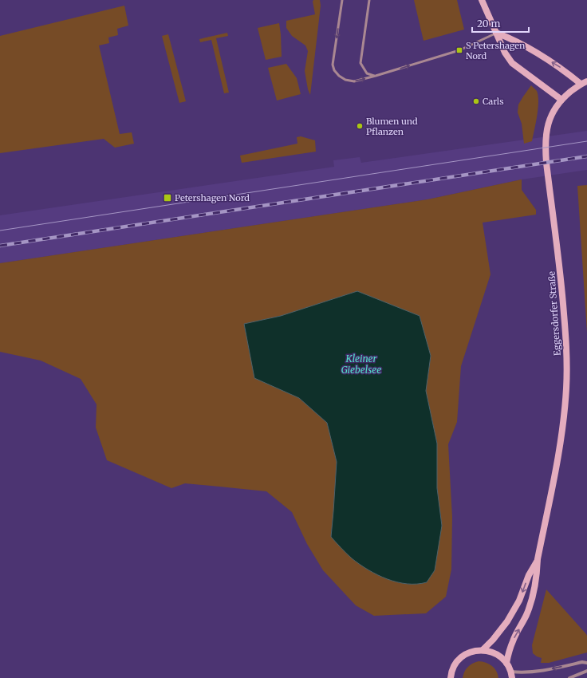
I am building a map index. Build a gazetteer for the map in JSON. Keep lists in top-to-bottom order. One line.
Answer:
{"streets":{"street":["Eggersdorfer Straße"]},"water":["Kleiner Giebelsee"],"places":{"transit":["S Petershagen Nord","Petershagen Nord"],"other":["Carls","Blumen und Pflanzen"]},"scale_bar":"20 m"}
